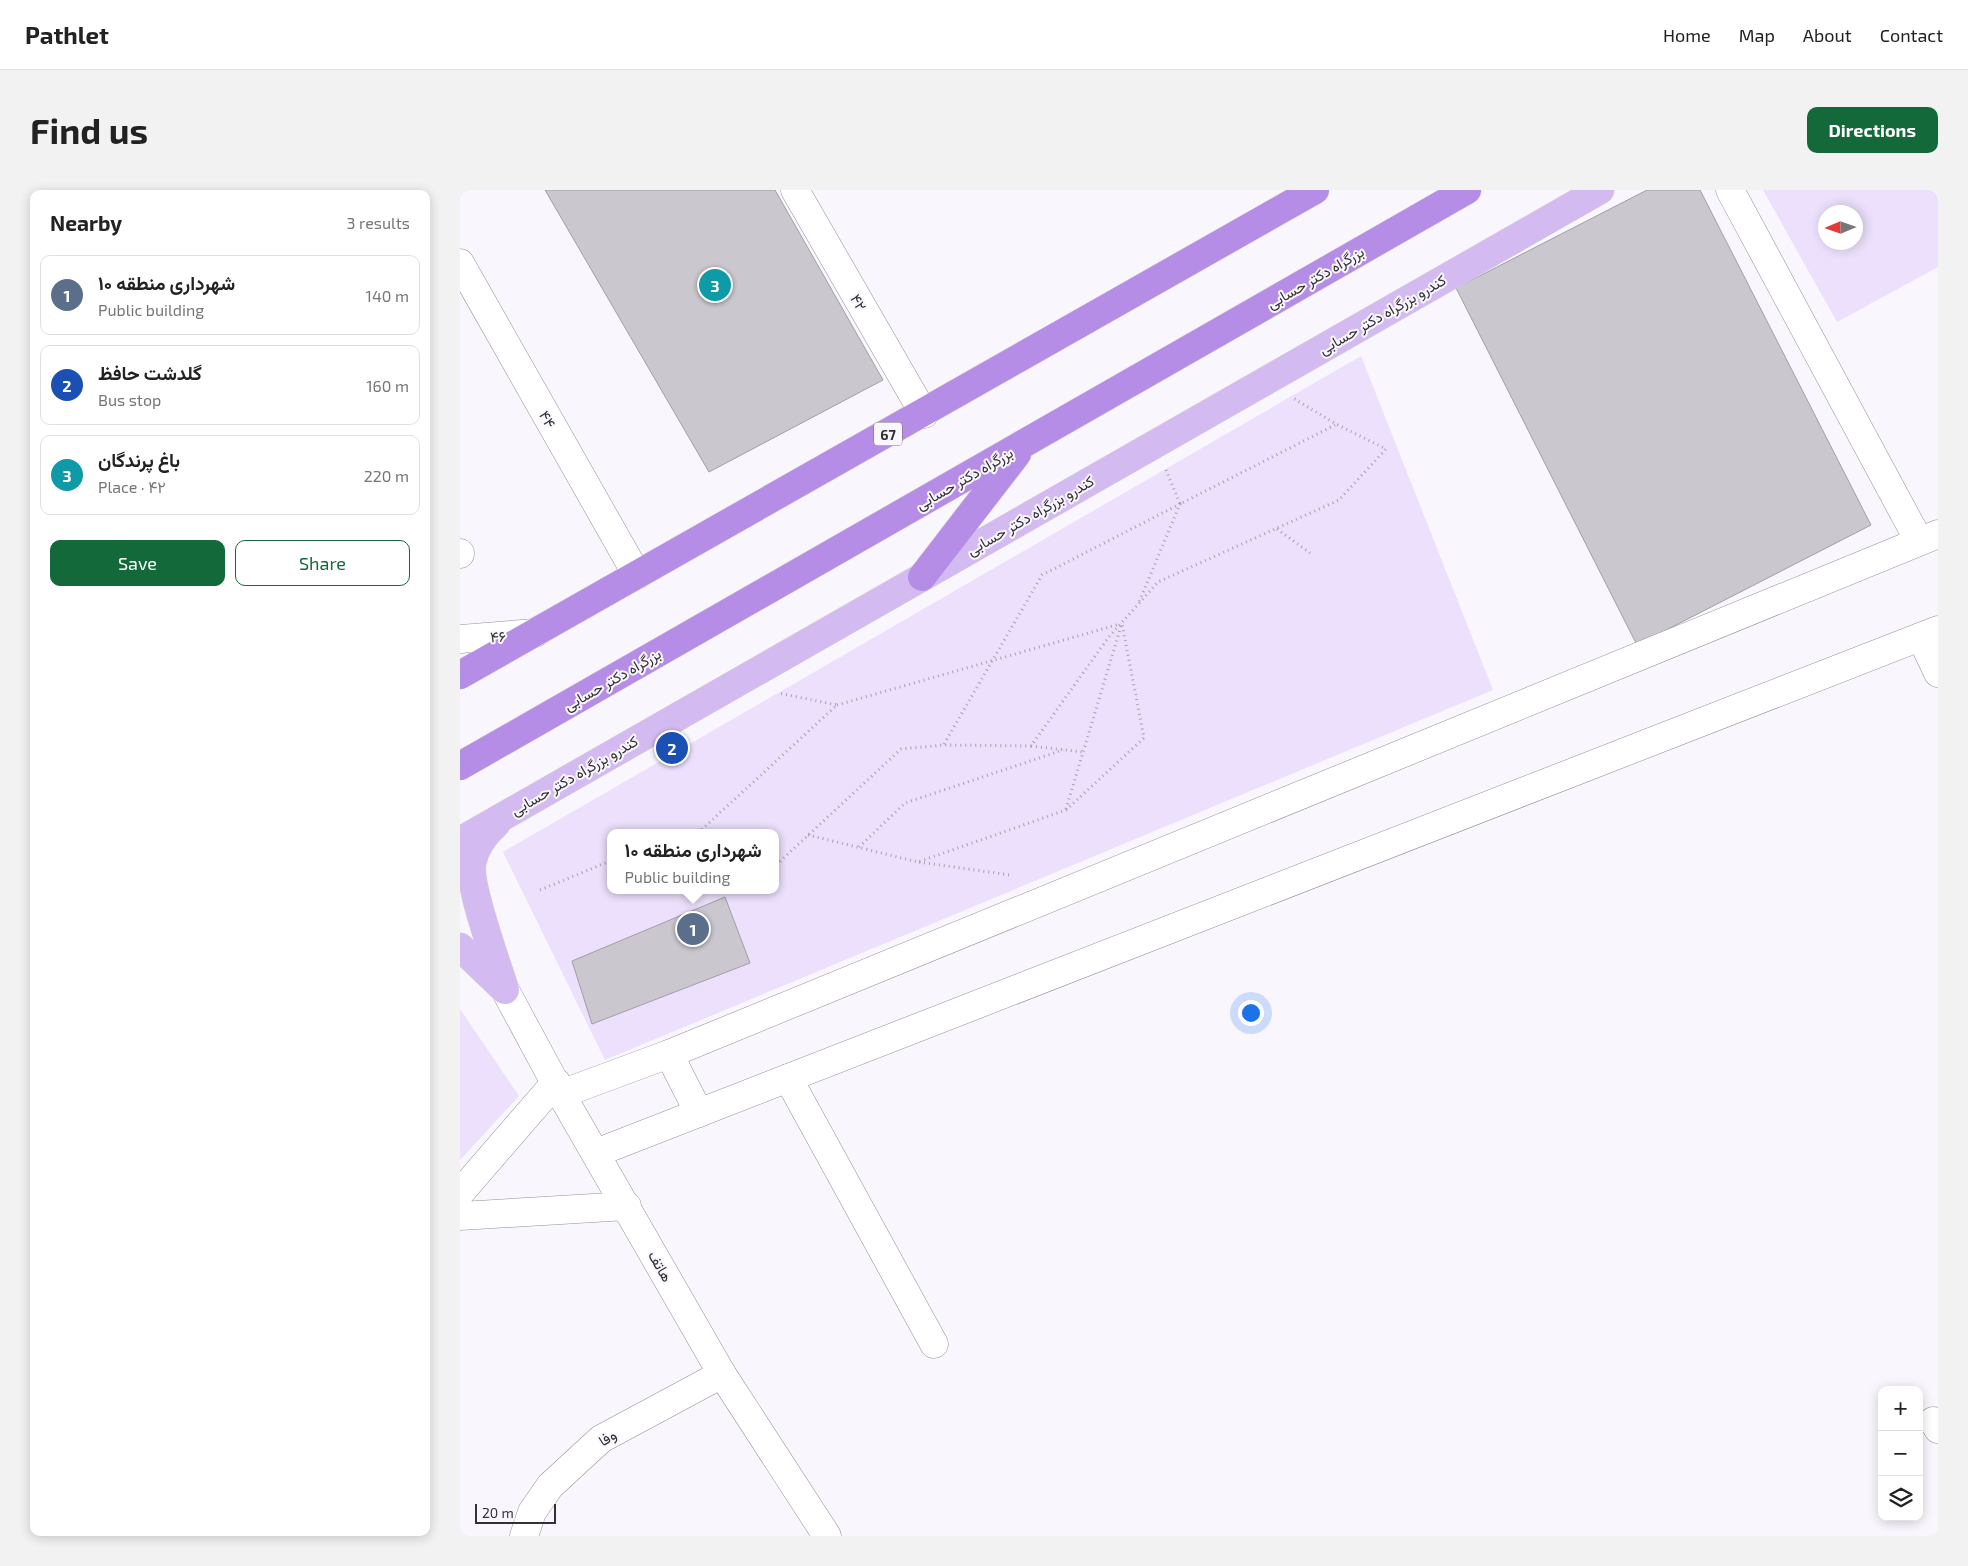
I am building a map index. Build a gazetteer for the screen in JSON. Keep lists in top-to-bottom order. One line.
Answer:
{"streets":{"highway":["بزرگراه دکتر حسابی","67"],"main road":["کندرو بزرگراه دکتر حسابی"],"street":["۴۲","۴۴","۴۶","هاتف","وفا"]},"crossings":[["۴۲","67"],["۴۴","67"],["67","۴۶"],["هاتف","وفا"]],"scale_bar":"20 m","north":"left","page":{"header":"Pathlet","nav":["Home","Map","About","Contact"],"buttons":["Directions",["Save","Share"]],"title":"Find us","heading":["Nearby","3 results"],"list":[{"mark":"1","name":"شهرداری منطقه ۱۰","note":"Public building","value":"140 m"},{"mark":"2","name":"گلدشت حافظ","note":"Bus stop","value":"160 m"},{"mark":"3","name":"باغ پرندگان","note":"Place · ۴۲","value":"220 m"}],"pins":["3","2","1"],"popup":["شهرداری منطقه ۱۰","Public building"],"map_buttons":["+","−"],"scale":"20 m"}}
